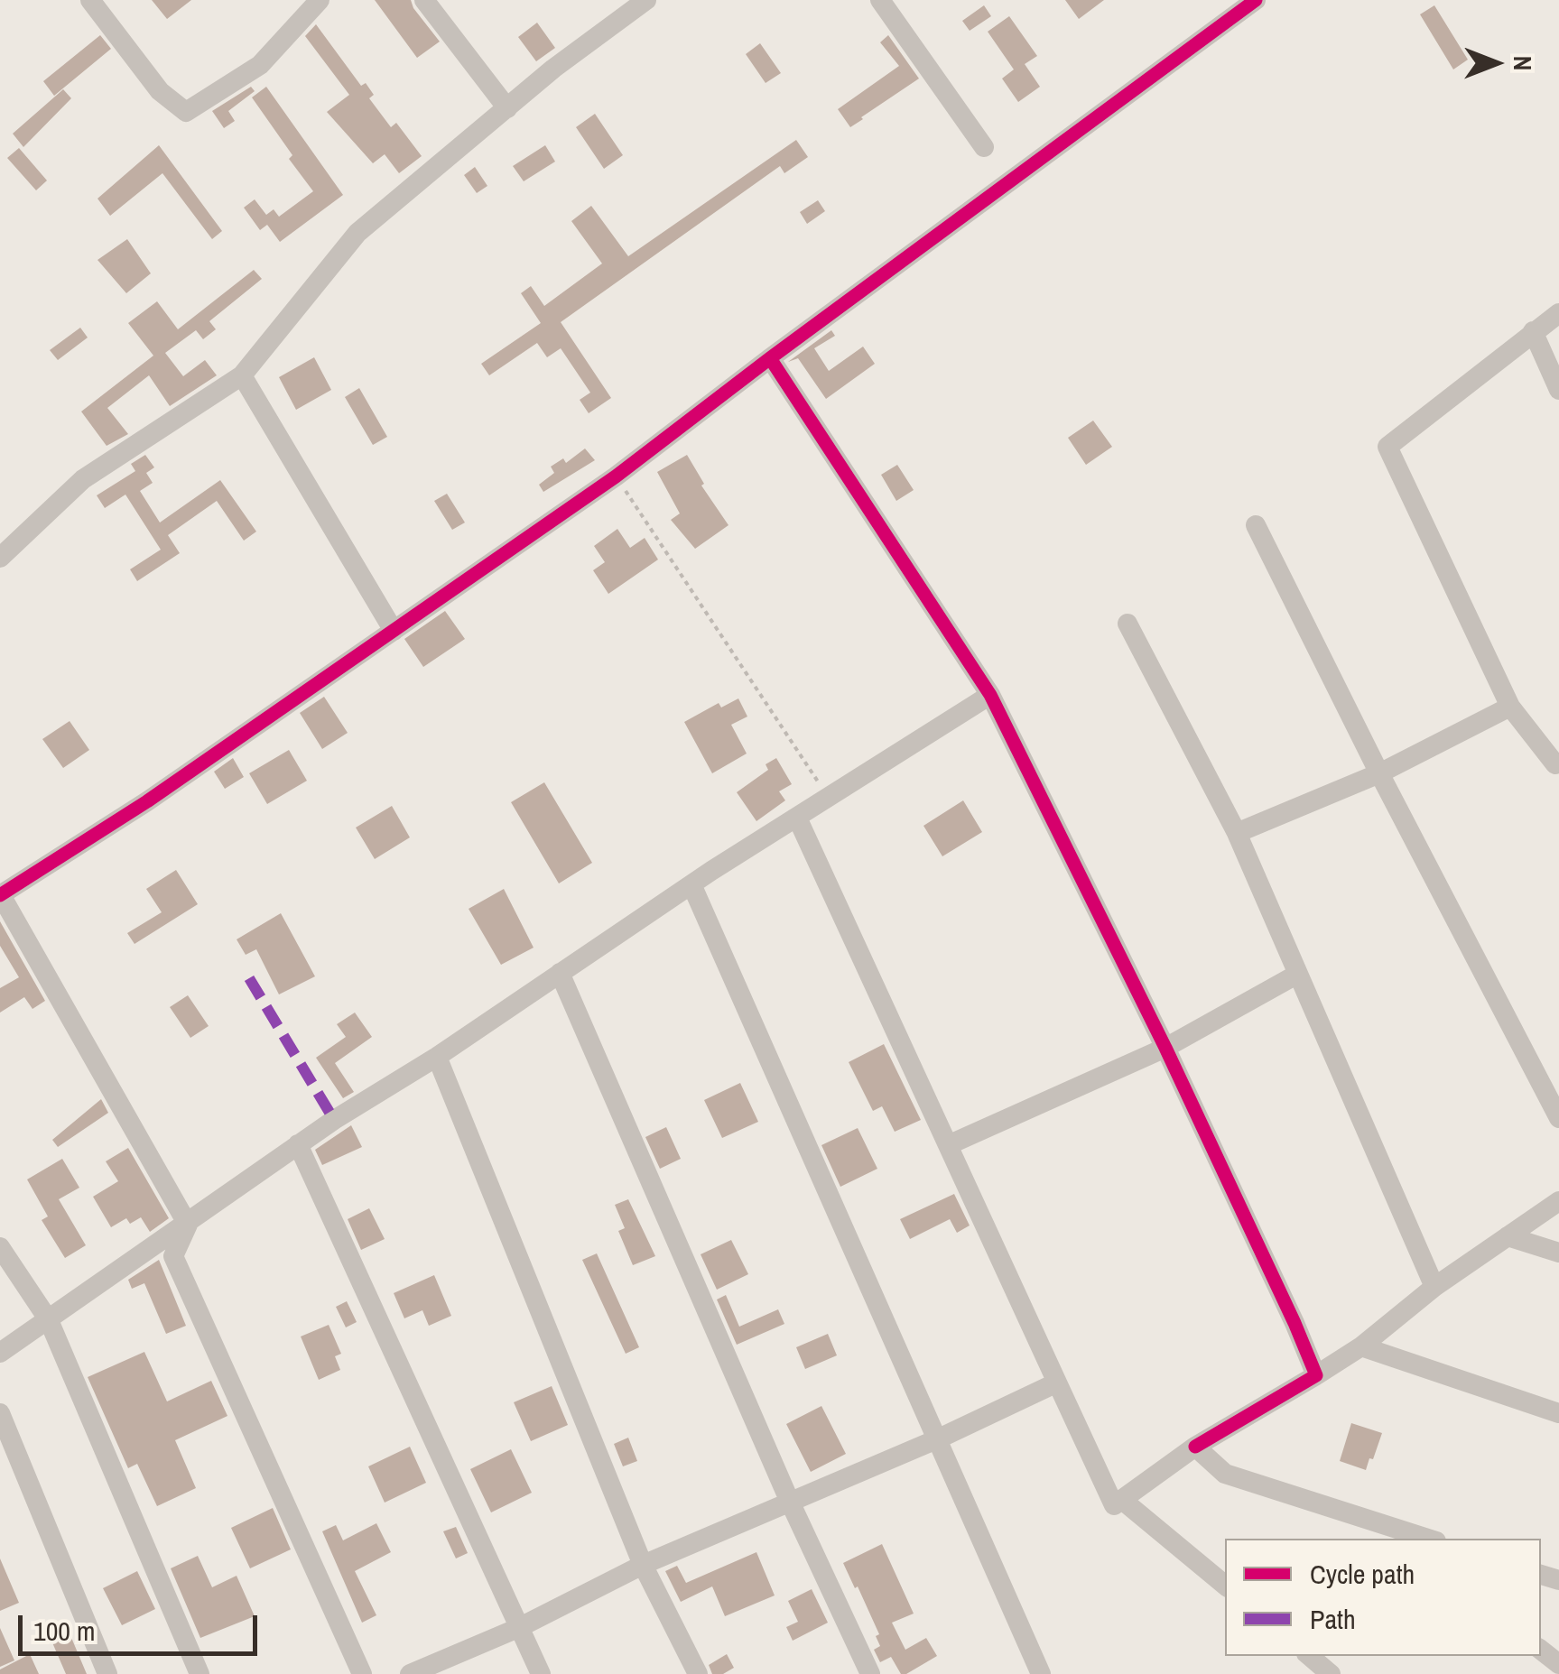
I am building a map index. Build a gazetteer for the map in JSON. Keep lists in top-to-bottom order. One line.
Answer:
{"legend":["Cycle path","Path"],"scale_bar":"100 m","north":"right"}
